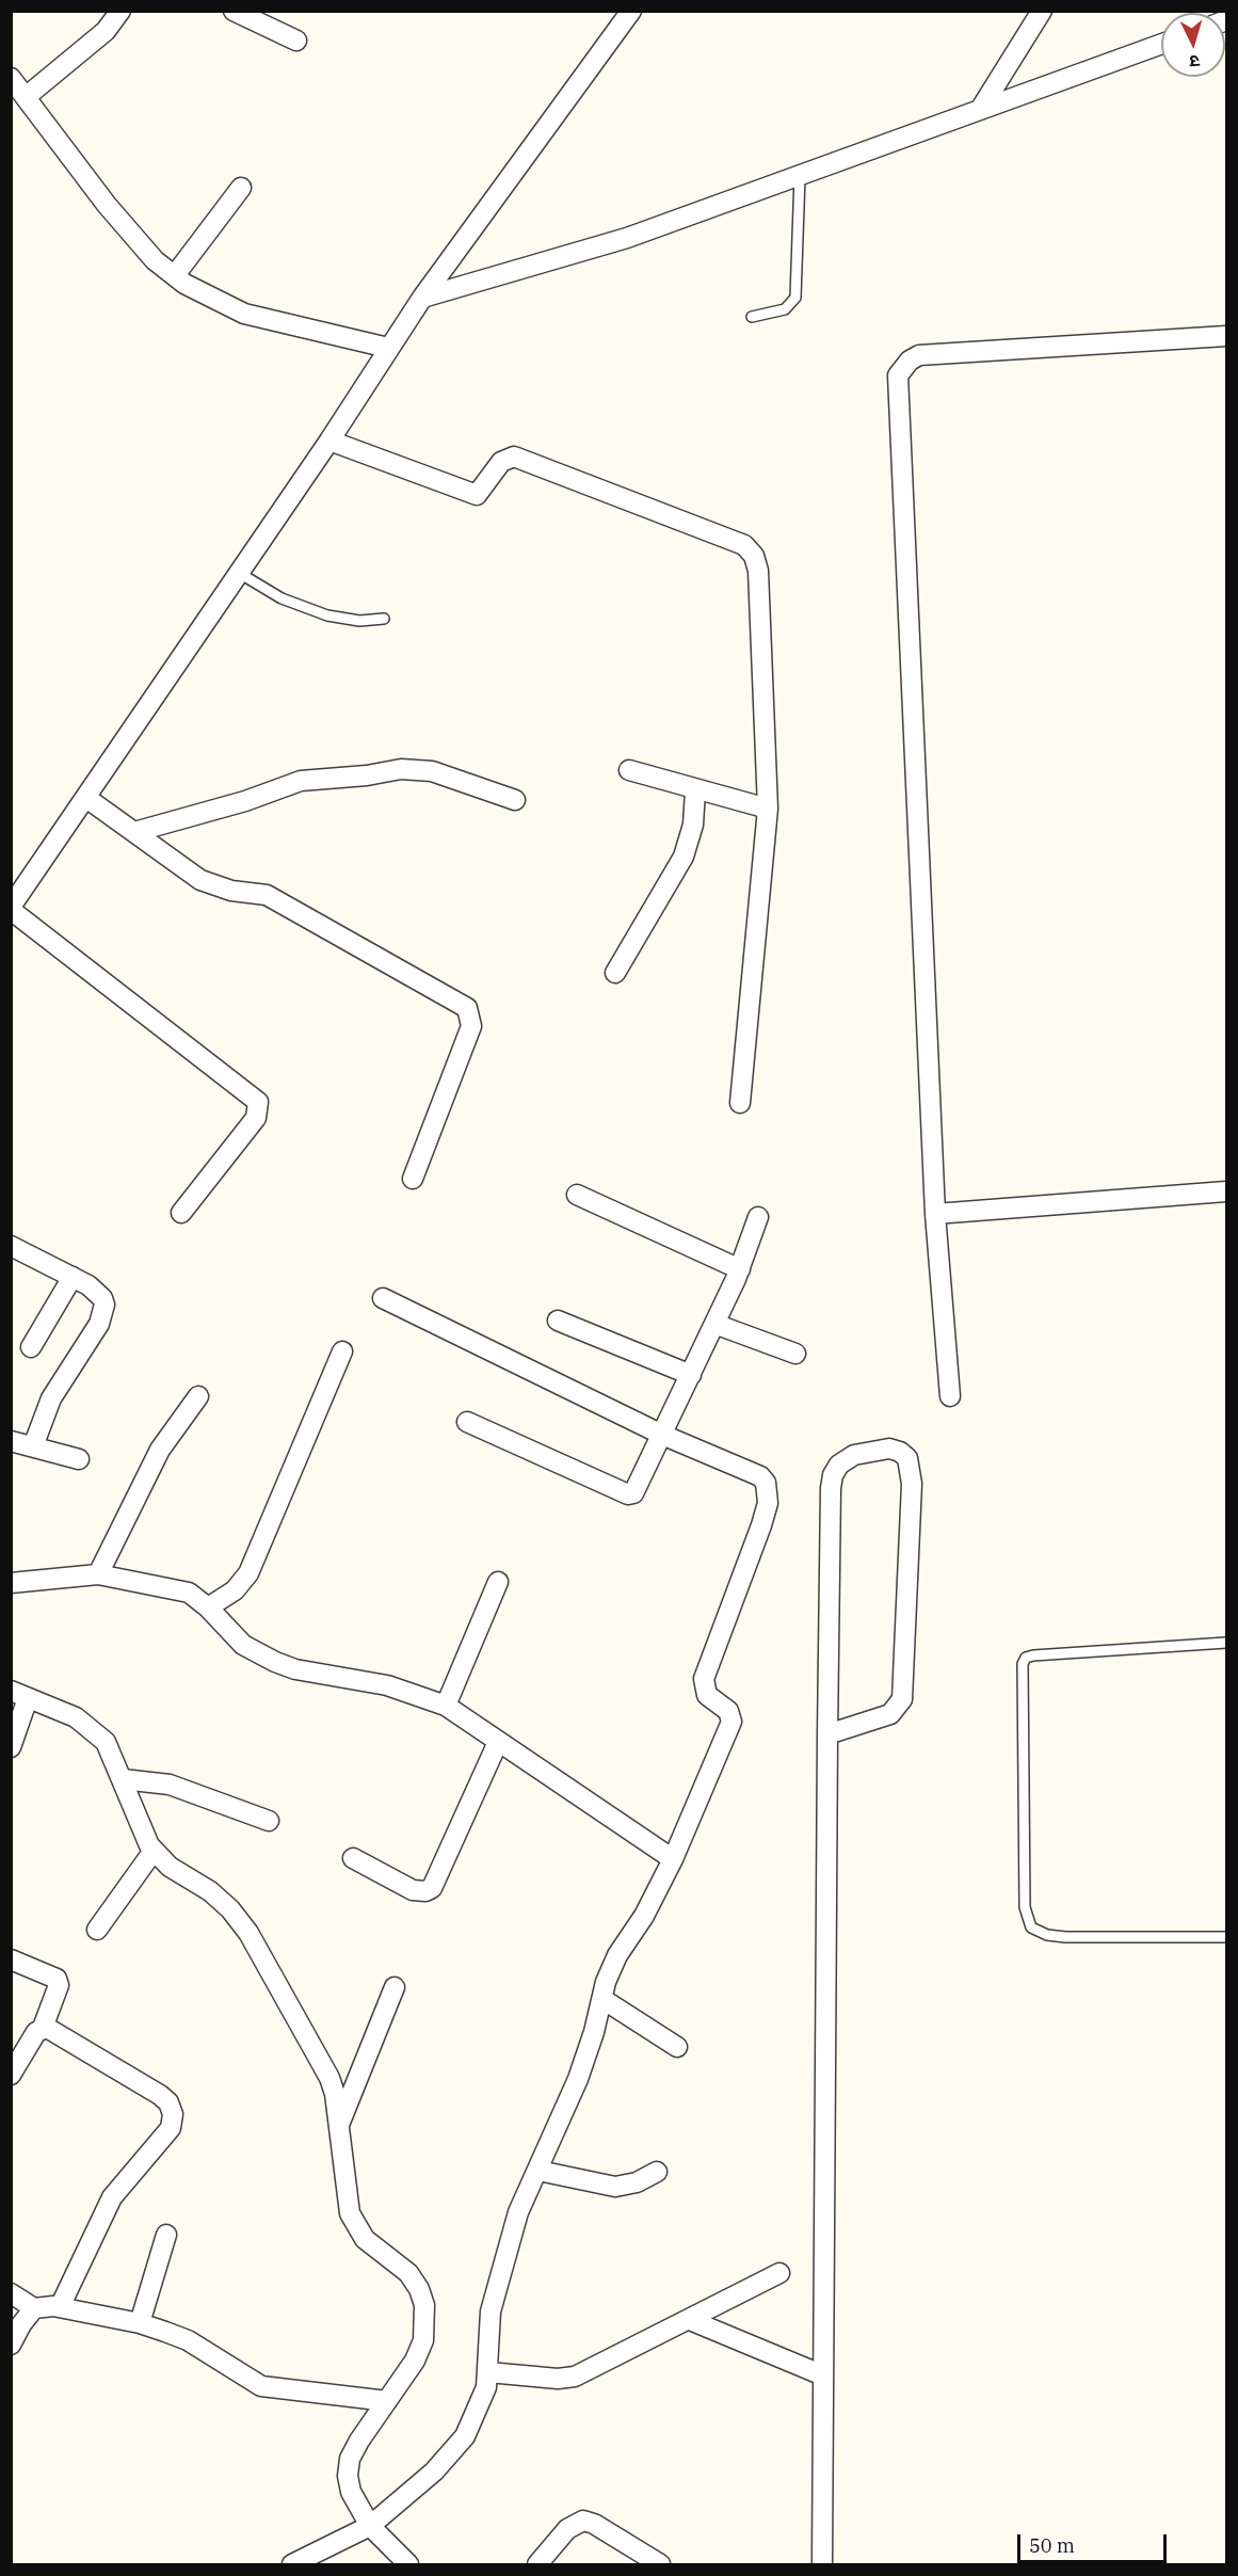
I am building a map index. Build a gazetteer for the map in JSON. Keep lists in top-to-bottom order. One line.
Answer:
{"scale_bar":"50 m","north":"bottom"}
